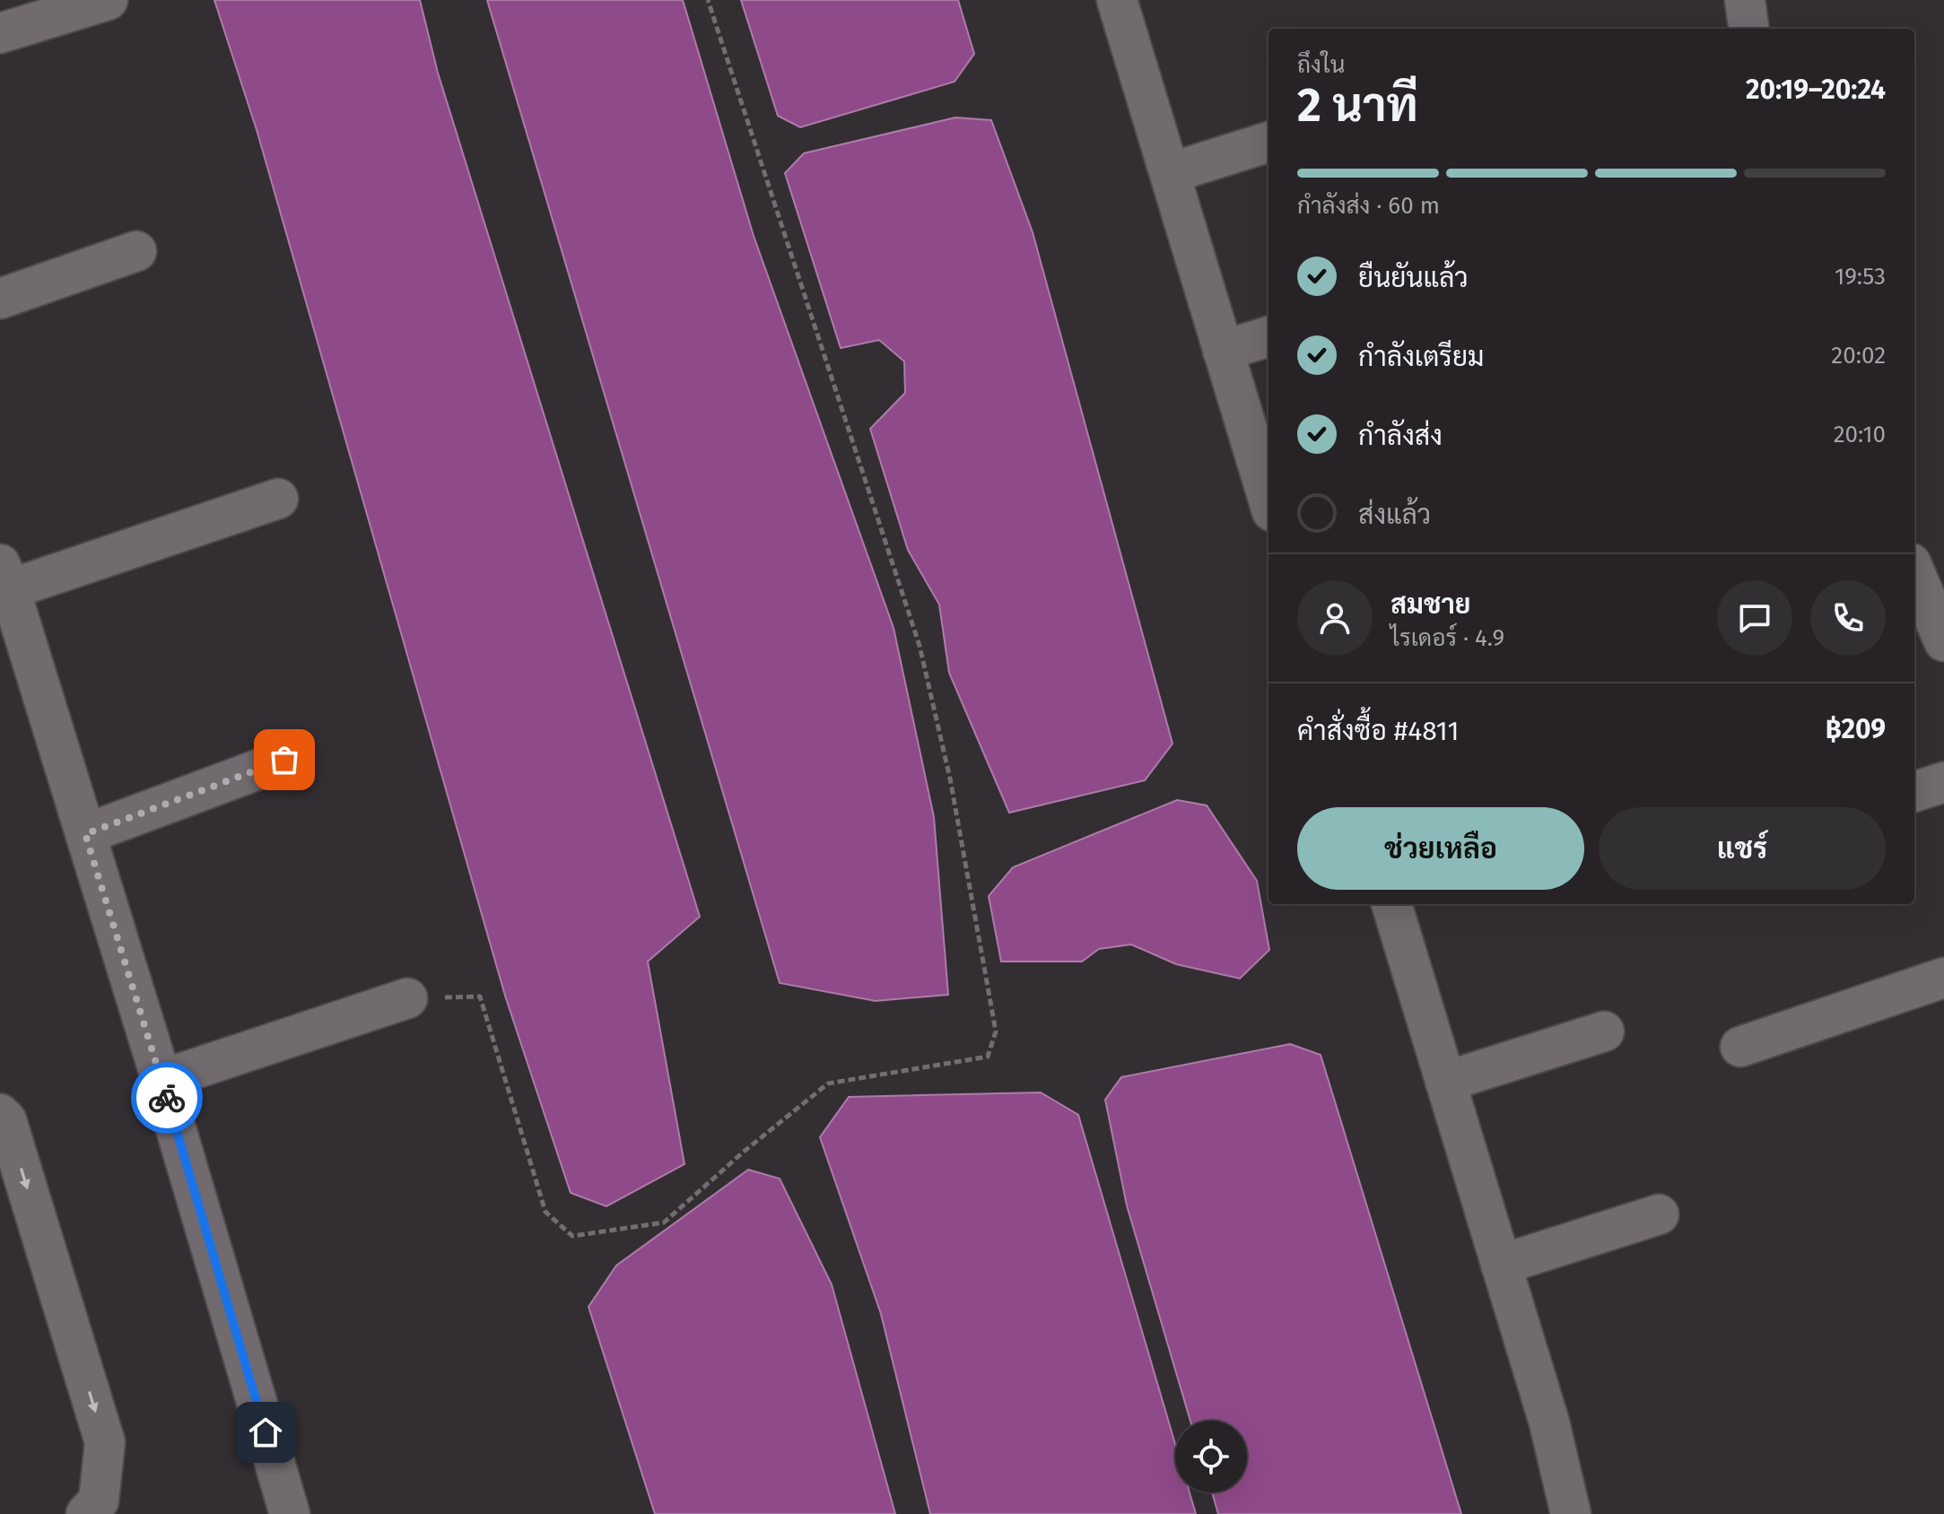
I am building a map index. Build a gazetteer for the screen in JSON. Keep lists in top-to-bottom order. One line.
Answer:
{"page":{"heading":["2 นาที","ถึงใน","20:19–20:24"],"panel":["สมชาย","ไรเดอร์ · 4.9","คำสั่งซื้อ #4811","฿209"],"bar":"กำลังส่ง · 60 m","list":[["ยืนยันแล้ว","19:53"],["กำลังเตรียม","20:02"],["กำลังส่ง","20:10"],"ส่งแล้ว"],"buttons":["ช่วยเหลือ","แชร์"]}}
